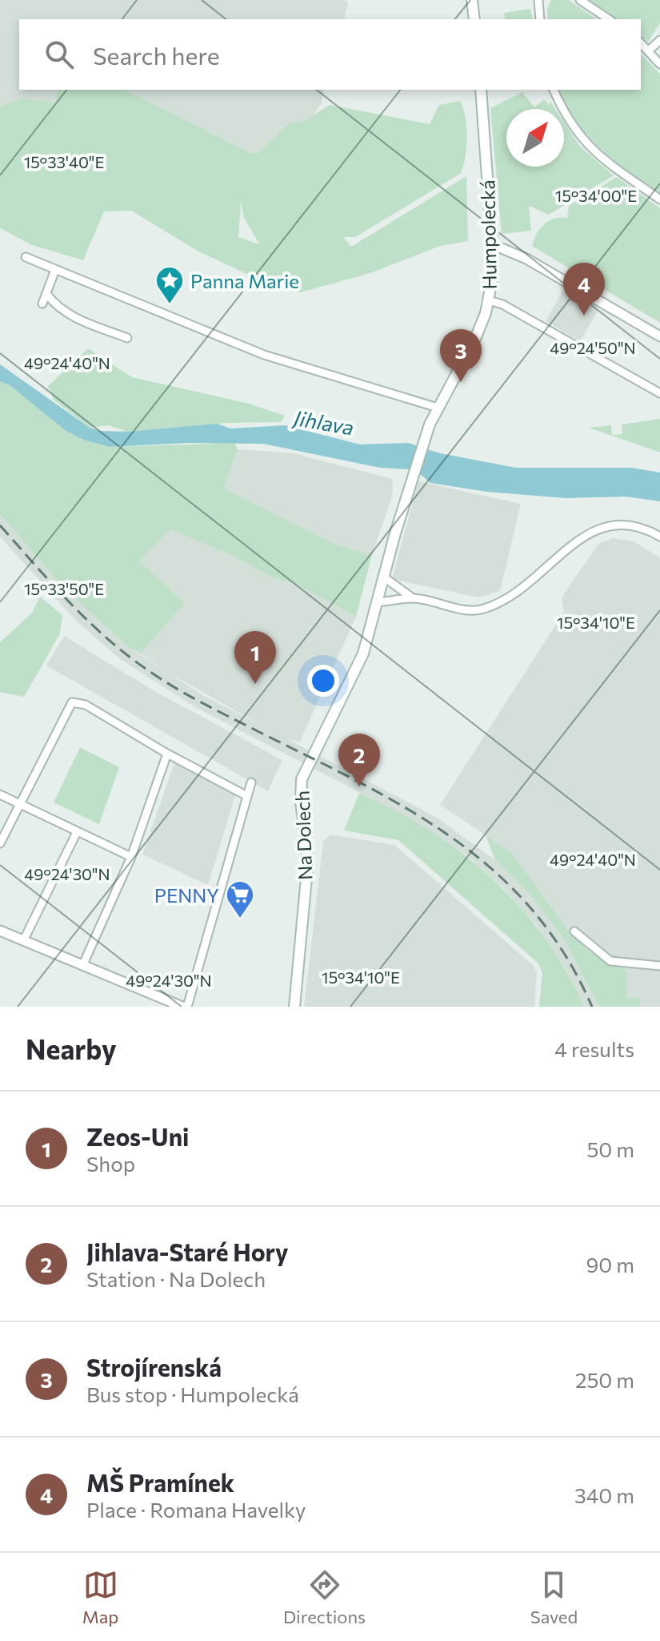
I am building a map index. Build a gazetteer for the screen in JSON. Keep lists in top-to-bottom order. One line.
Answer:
{"streets":{"main road":["Humpolecká","Na Dolech"]},"crossings":[["Humpolecká","Na Dolech"]],"water":["Jihlava"],"places":{"place":["Panna Marie"],"supermarket":["PENNY"]},"north":"top right","page":{"search":"Search here","pins":["4","3","1","2"],"heading":["Nearby","4 results"],"list":[{"mark":"1","name":"Zeos-Uni","note":"Shop","value":"50 m"},{"mark":"2","name":"Jihlava-Staré Hory","note":"Station · Na Dolech","value":"90 m"},{"mark":"3","name":"Strojírenská","note":"Bus stop · Humpolecká","value":"250 m"},{"mark":"4","name":"MŠ Pramínek","note":"Place · Romana Havelky","value":"340 m"}],"nav":["Map","Directions","Saved"]},"coordinates":["15°33'40\"E","15°34'00\"E","49°24'50\"N","49°24'40\"N","15°33'50\"E","15°34'10\"E","49°24'30\"N"]}
